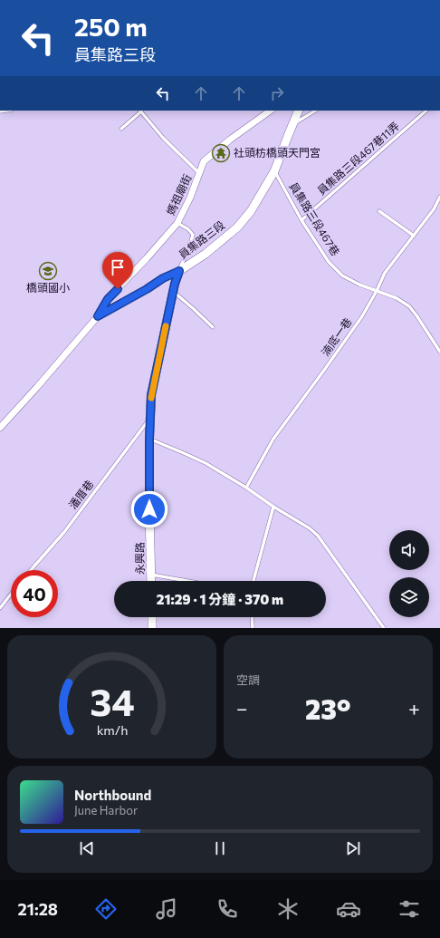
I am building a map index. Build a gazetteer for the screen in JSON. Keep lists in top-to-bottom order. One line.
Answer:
{"streets":{"street":["媽祖廟街","員集路三段","永興路"],"lane":["員集路三段467巷11弄","員集路三段467巷","湳底一巷","潘厝巷"]},"crossings":[["員集路三段467巷11弄","員集路三段467巷"],["媽祖廟街","員集路三段"],["員集路三段467巷","員集路三段"],["員集路三段467巷","湳底一巷"],["員集路三段","永興路"],["潘厝巷","永興路"]],"places":{"temple":["社頭枋橋頭天門宮"],"school or university":["橋頭國小"]},"page":{"turn":["250 m","員集路三段"],"limit":"40","trip":"21:29 · 1 分鐘 · 370 m","tile":"空調","heat":["−","23°","+"],"song":["Northbound","June Harbor"],"tabs":"21:28","gauge":["34","km/h"]}}
